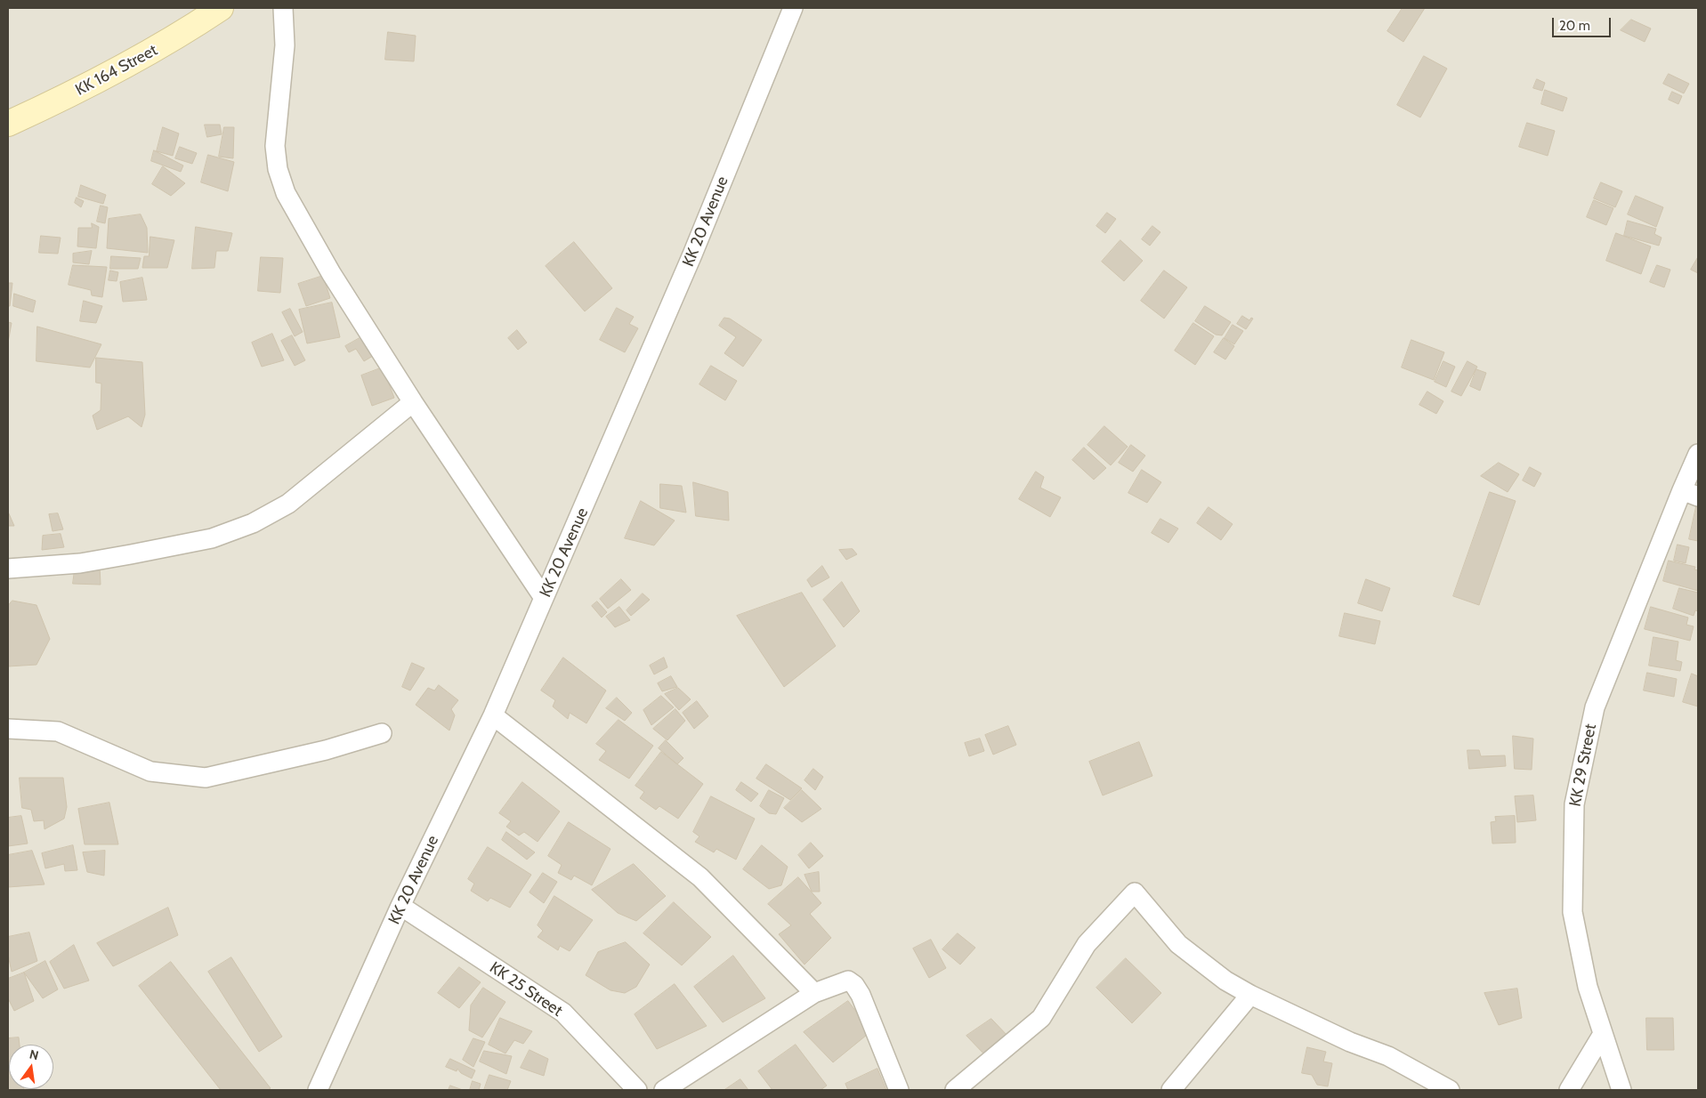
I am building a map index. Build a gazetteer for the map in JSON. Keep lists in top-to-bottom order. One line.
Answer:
{"streets":{"main road":["KK 164 Street"],"street":["KK 20 Avenue","KK 29 Street","KK 25 Street"]},"crossings":[["KK 20 Avenue","KK 25 Street"]],"scale_bar":"20 m","north":"top"}
